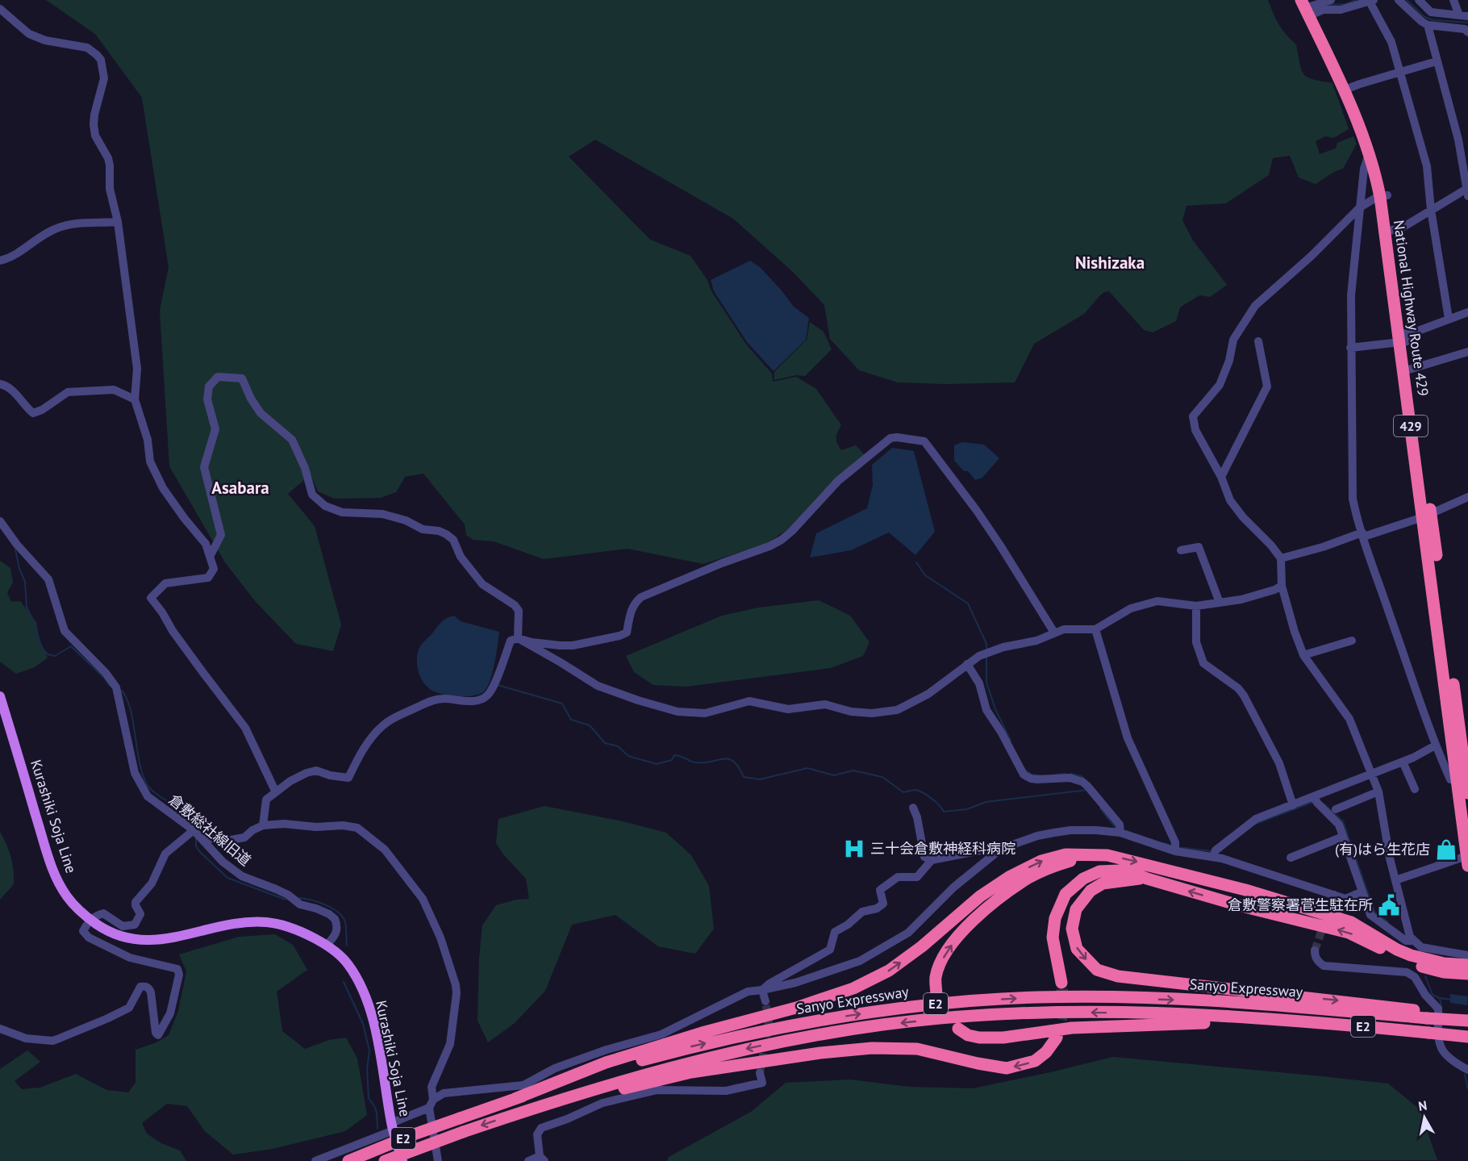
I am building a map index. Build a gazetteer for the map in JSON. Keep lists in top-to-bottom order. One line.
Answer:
{"streets":{"highway":["National Highway Route 429","429","Sanyo Expressway","E2"],"main road":["Kurashiki Soja Line"],"street":["倉敷総社線旧道"]},"crossings":[["Kurashiki Soja Line","倉敷総社線旧道"]],"districts":["Nishizaka","Asabara"],"places":{"hospital":["三十会倉敷神経科病院"],"shop":["(有)はら生花店"],"public building":["倉敷警察署菅生駐在所"]},"north":"top"}
